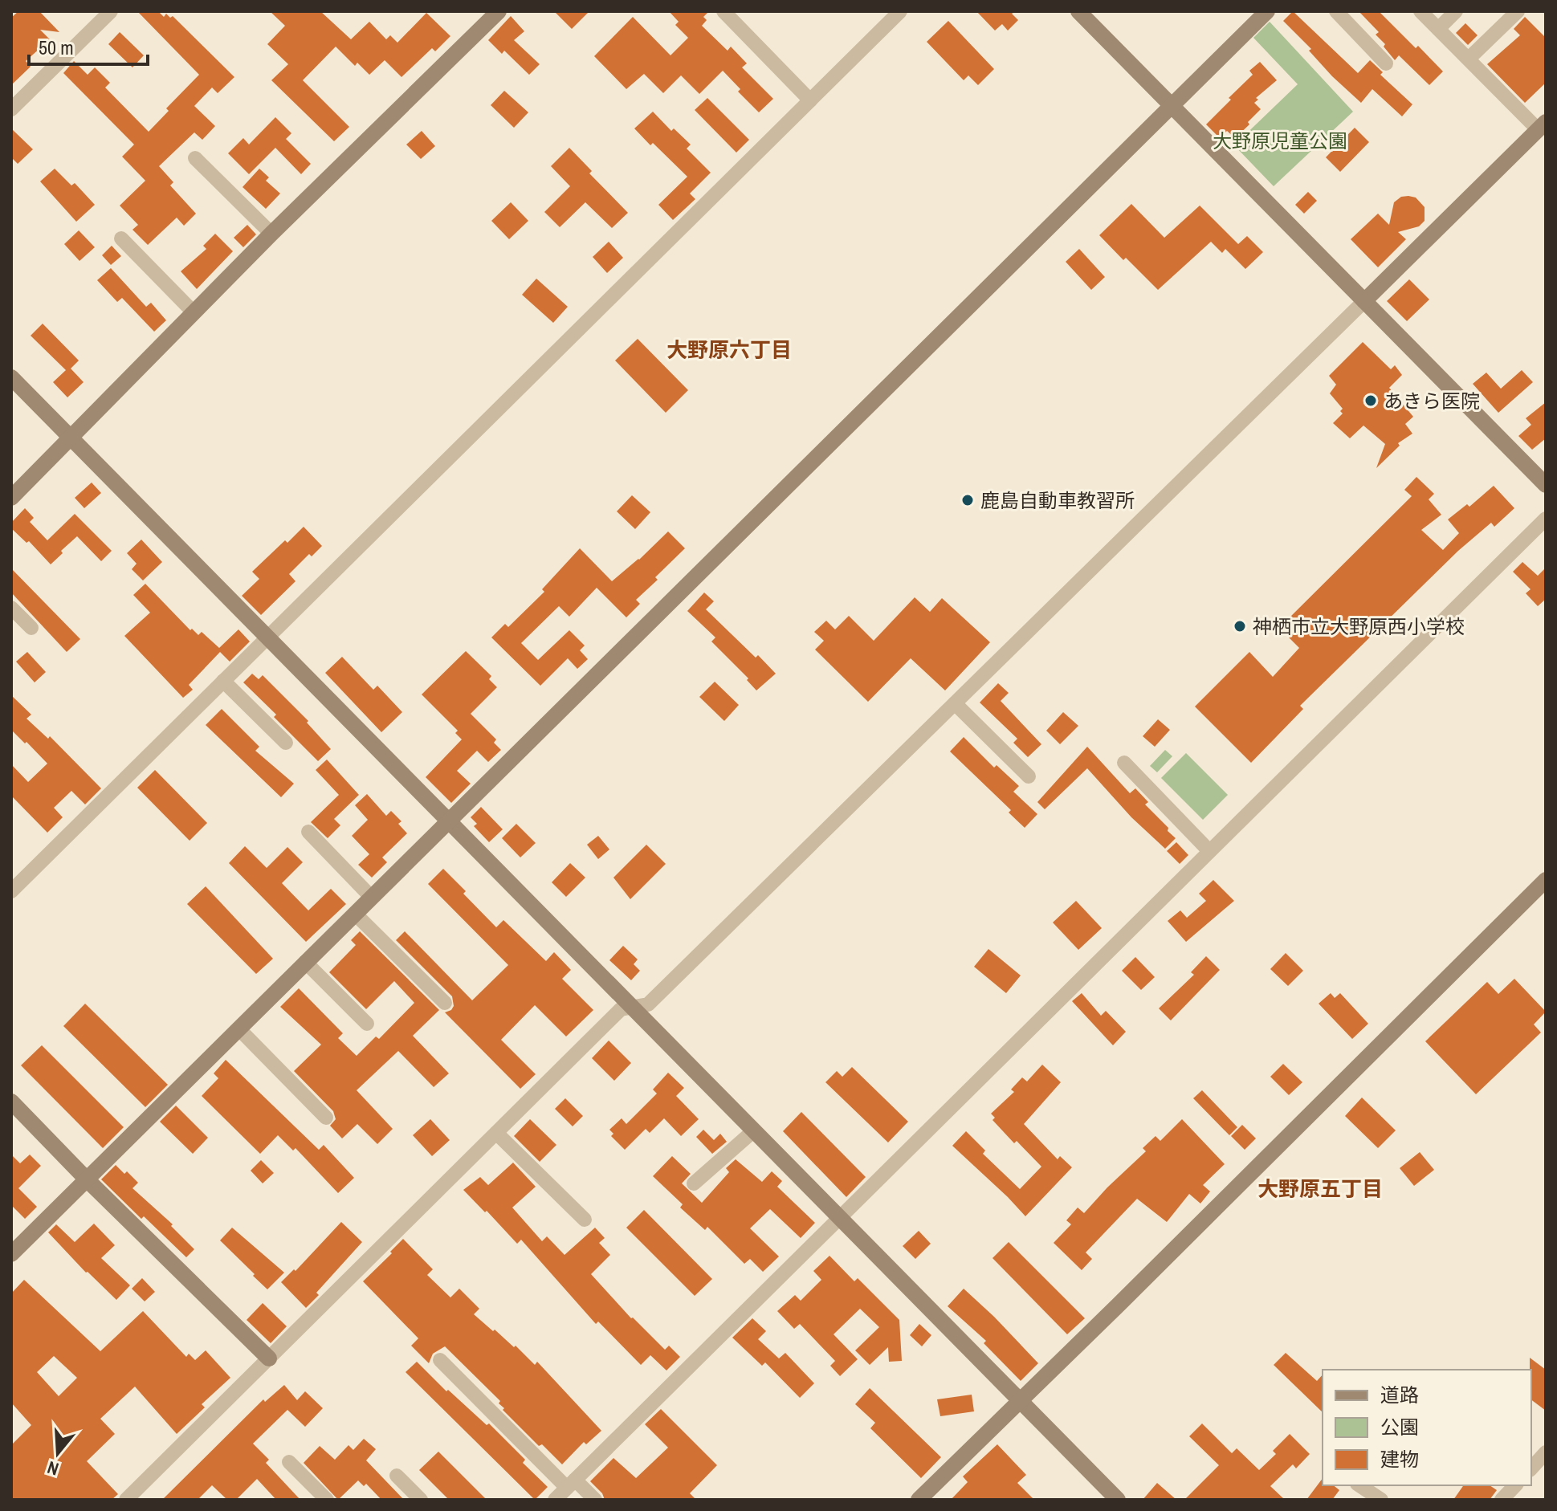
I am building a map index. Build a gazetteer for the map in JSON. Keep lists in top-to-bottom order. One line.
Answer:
{"districts":["大野原六丁目","大野原五丁目"],"parks":["大野原児童公園"],"places":["あきら医院","鹿島自動車教習所","神栖市立大野原西小学校"],"legend":["道路","公園","建物"],"scale_bar":"50 m","north":"bottom"}
